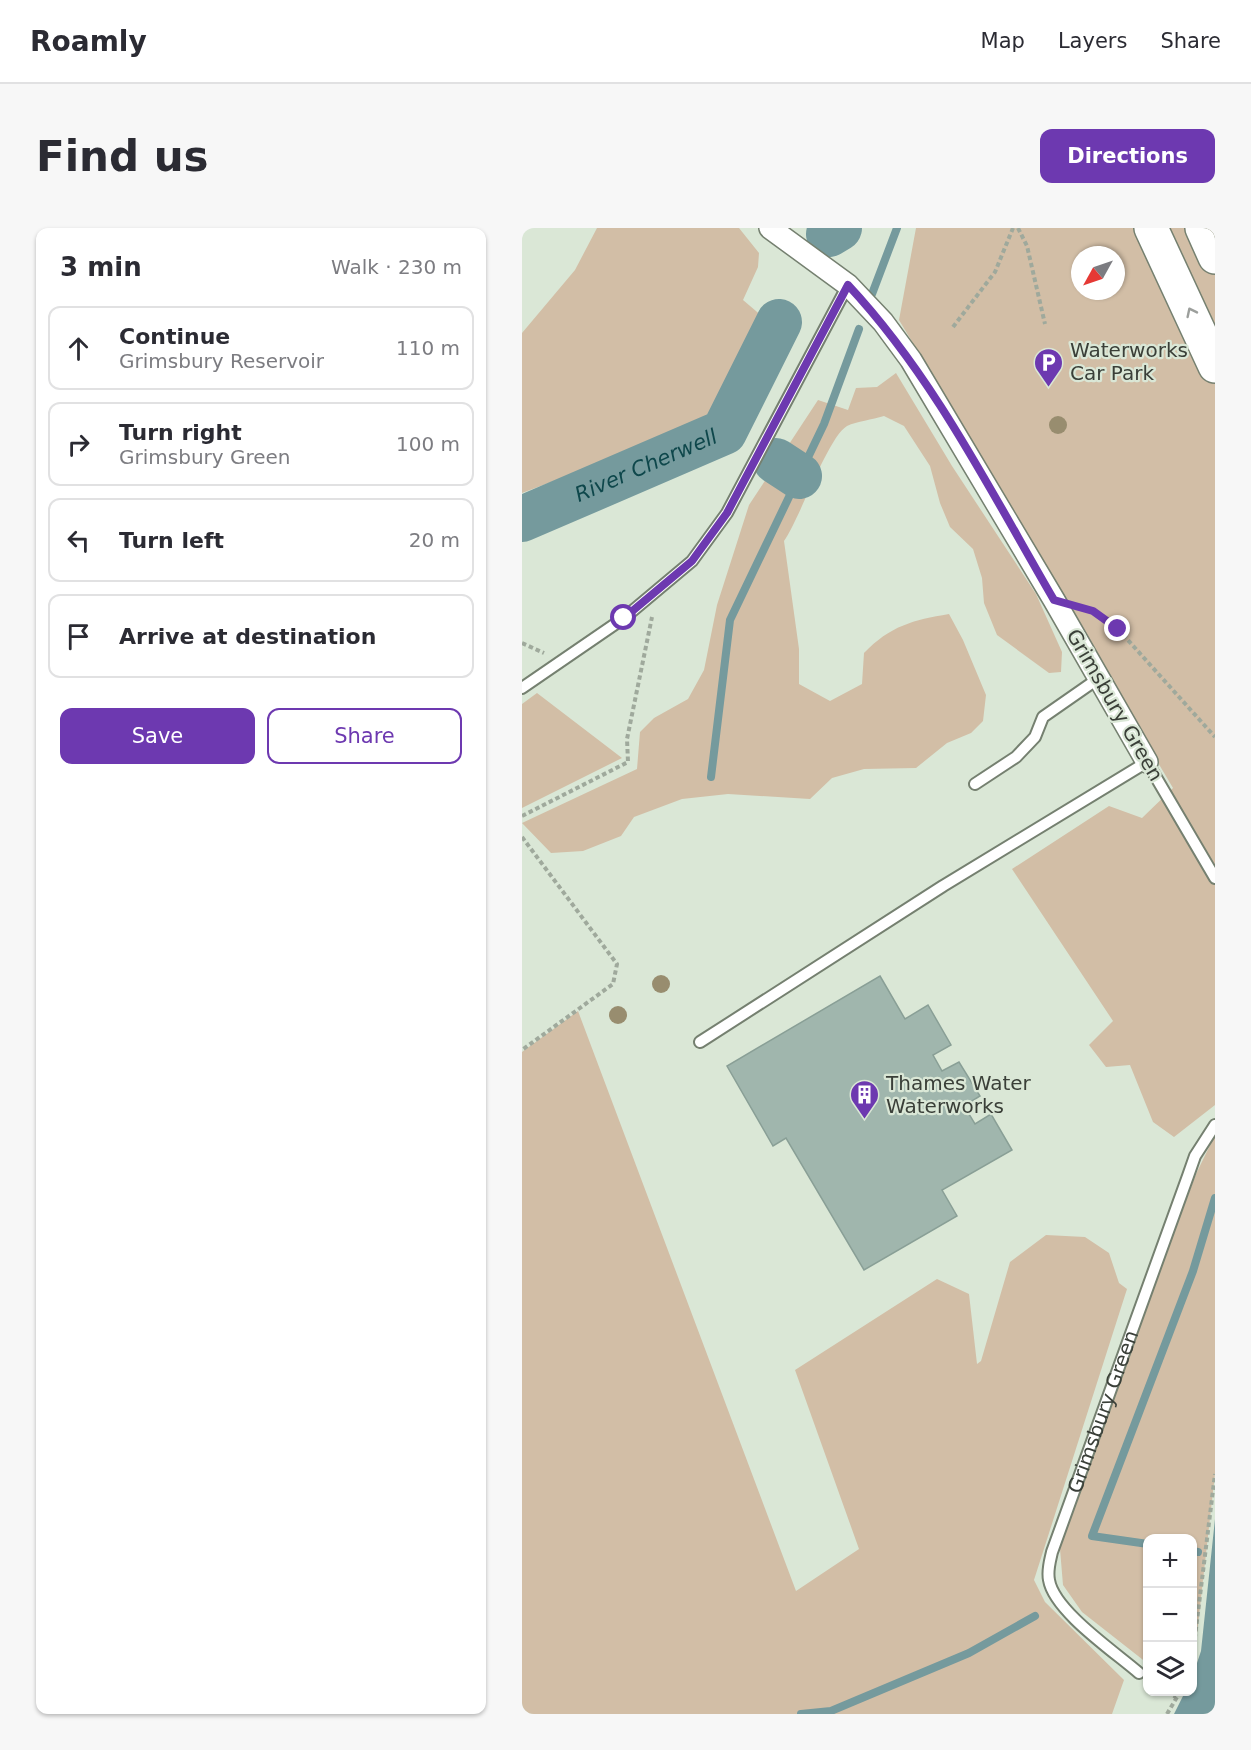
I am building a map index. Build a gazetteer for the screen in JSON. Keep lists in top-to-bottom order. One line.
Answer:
{"streets":{"street":["Grimsbury Green"]},"water":["River Cherwell"],"places":{"parking":["Waterworks Car Park"],"building":["Thames Water Waterworks"]},"north":"bottom left","page":{"header":"Roamly","nav":["Map","Layers","Share"],"buttons":["Directions",["Save","Share"]],"title":"Find us","heading":["3 min","Walk · 230 m"],"list":[["Continue","Grimsbury Reservoir","110 m"],["Turn right","Grimsbury Green","100 m"],["Turn left","20 m"],"Arrive at destination"],"map_buttons":["+","−"]}}
